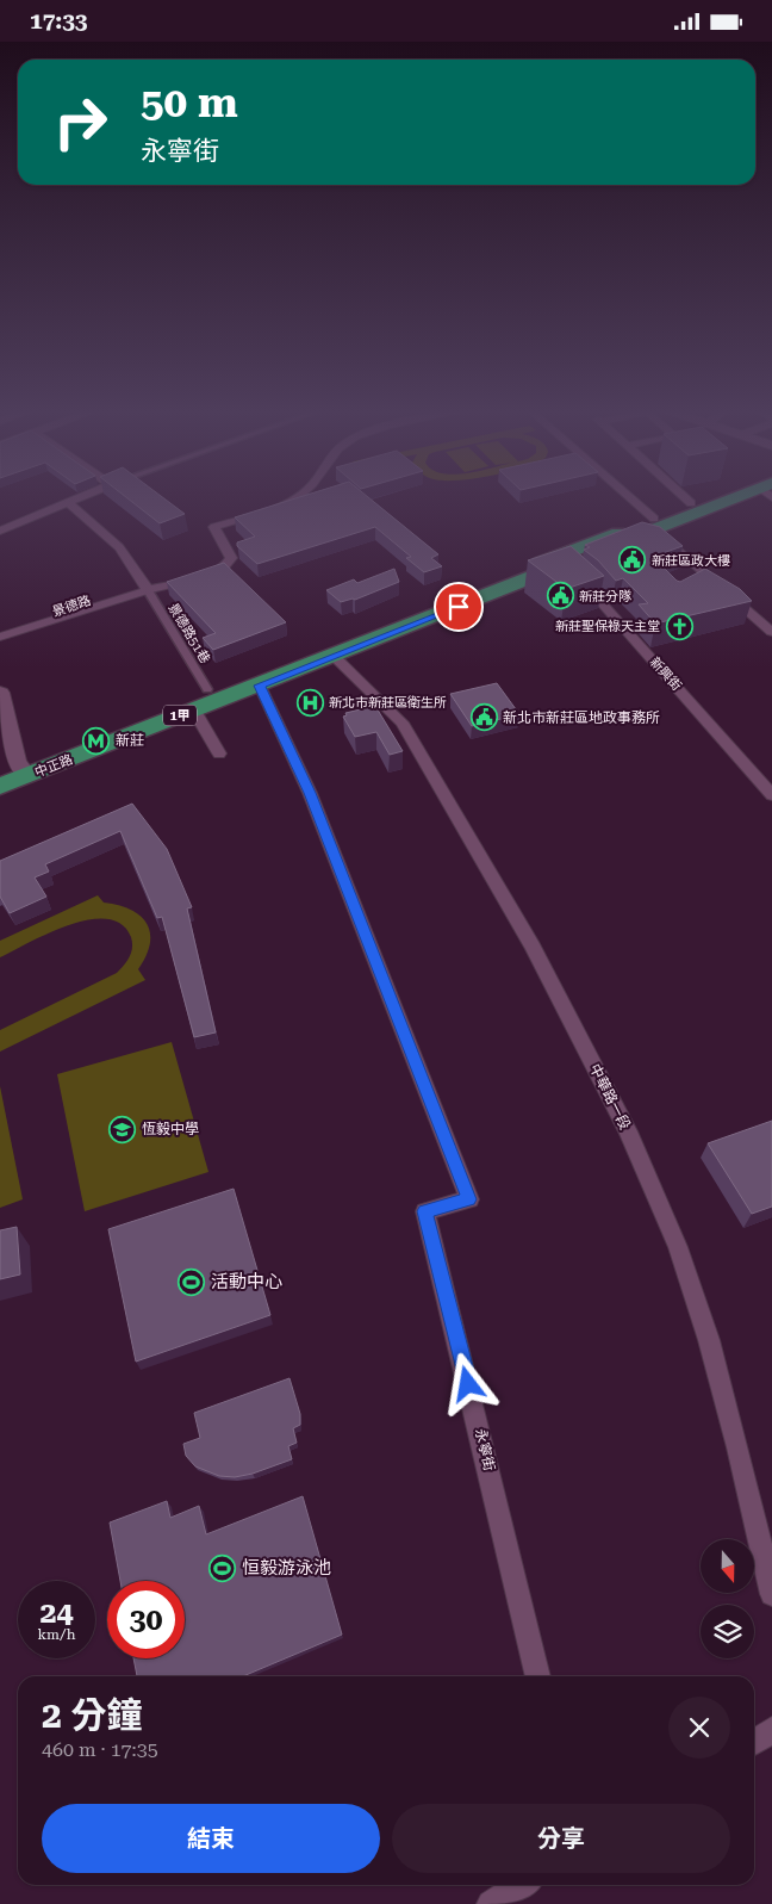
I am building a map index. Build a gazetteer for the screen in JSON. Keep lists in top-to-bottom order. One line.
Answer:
{"streets":{"main road":["1甲","中正路"],"street":["景德路","景德路51巷","新興街","中華路一段","永寧街"]},"crossings":[["景德路","景德路51巷"],["景德路51巷","中正路"],["新興街","中正路"],["中正路","中華路一段"],["中正路","永寧街"]],"places":{"public building":["新莊區政大樓","新莊分隊","新北市新莊區地政事務所"],"church":["新莊聖保祿天主堂"],"hospital":["新北市新莊區衛生所"],"metro station":["新莊"],"school or university":["恆毅中學"],"sports":["活動中心","恒毅游泳池"]},"north":"bottom","page":{"status":"17:33","turn":["50 m","永寧街"],"speed":"24 km/h","limit":"30","heading":["2 分鐘","460 m · 17:35"],"buttons":["結束","分享"]}}
